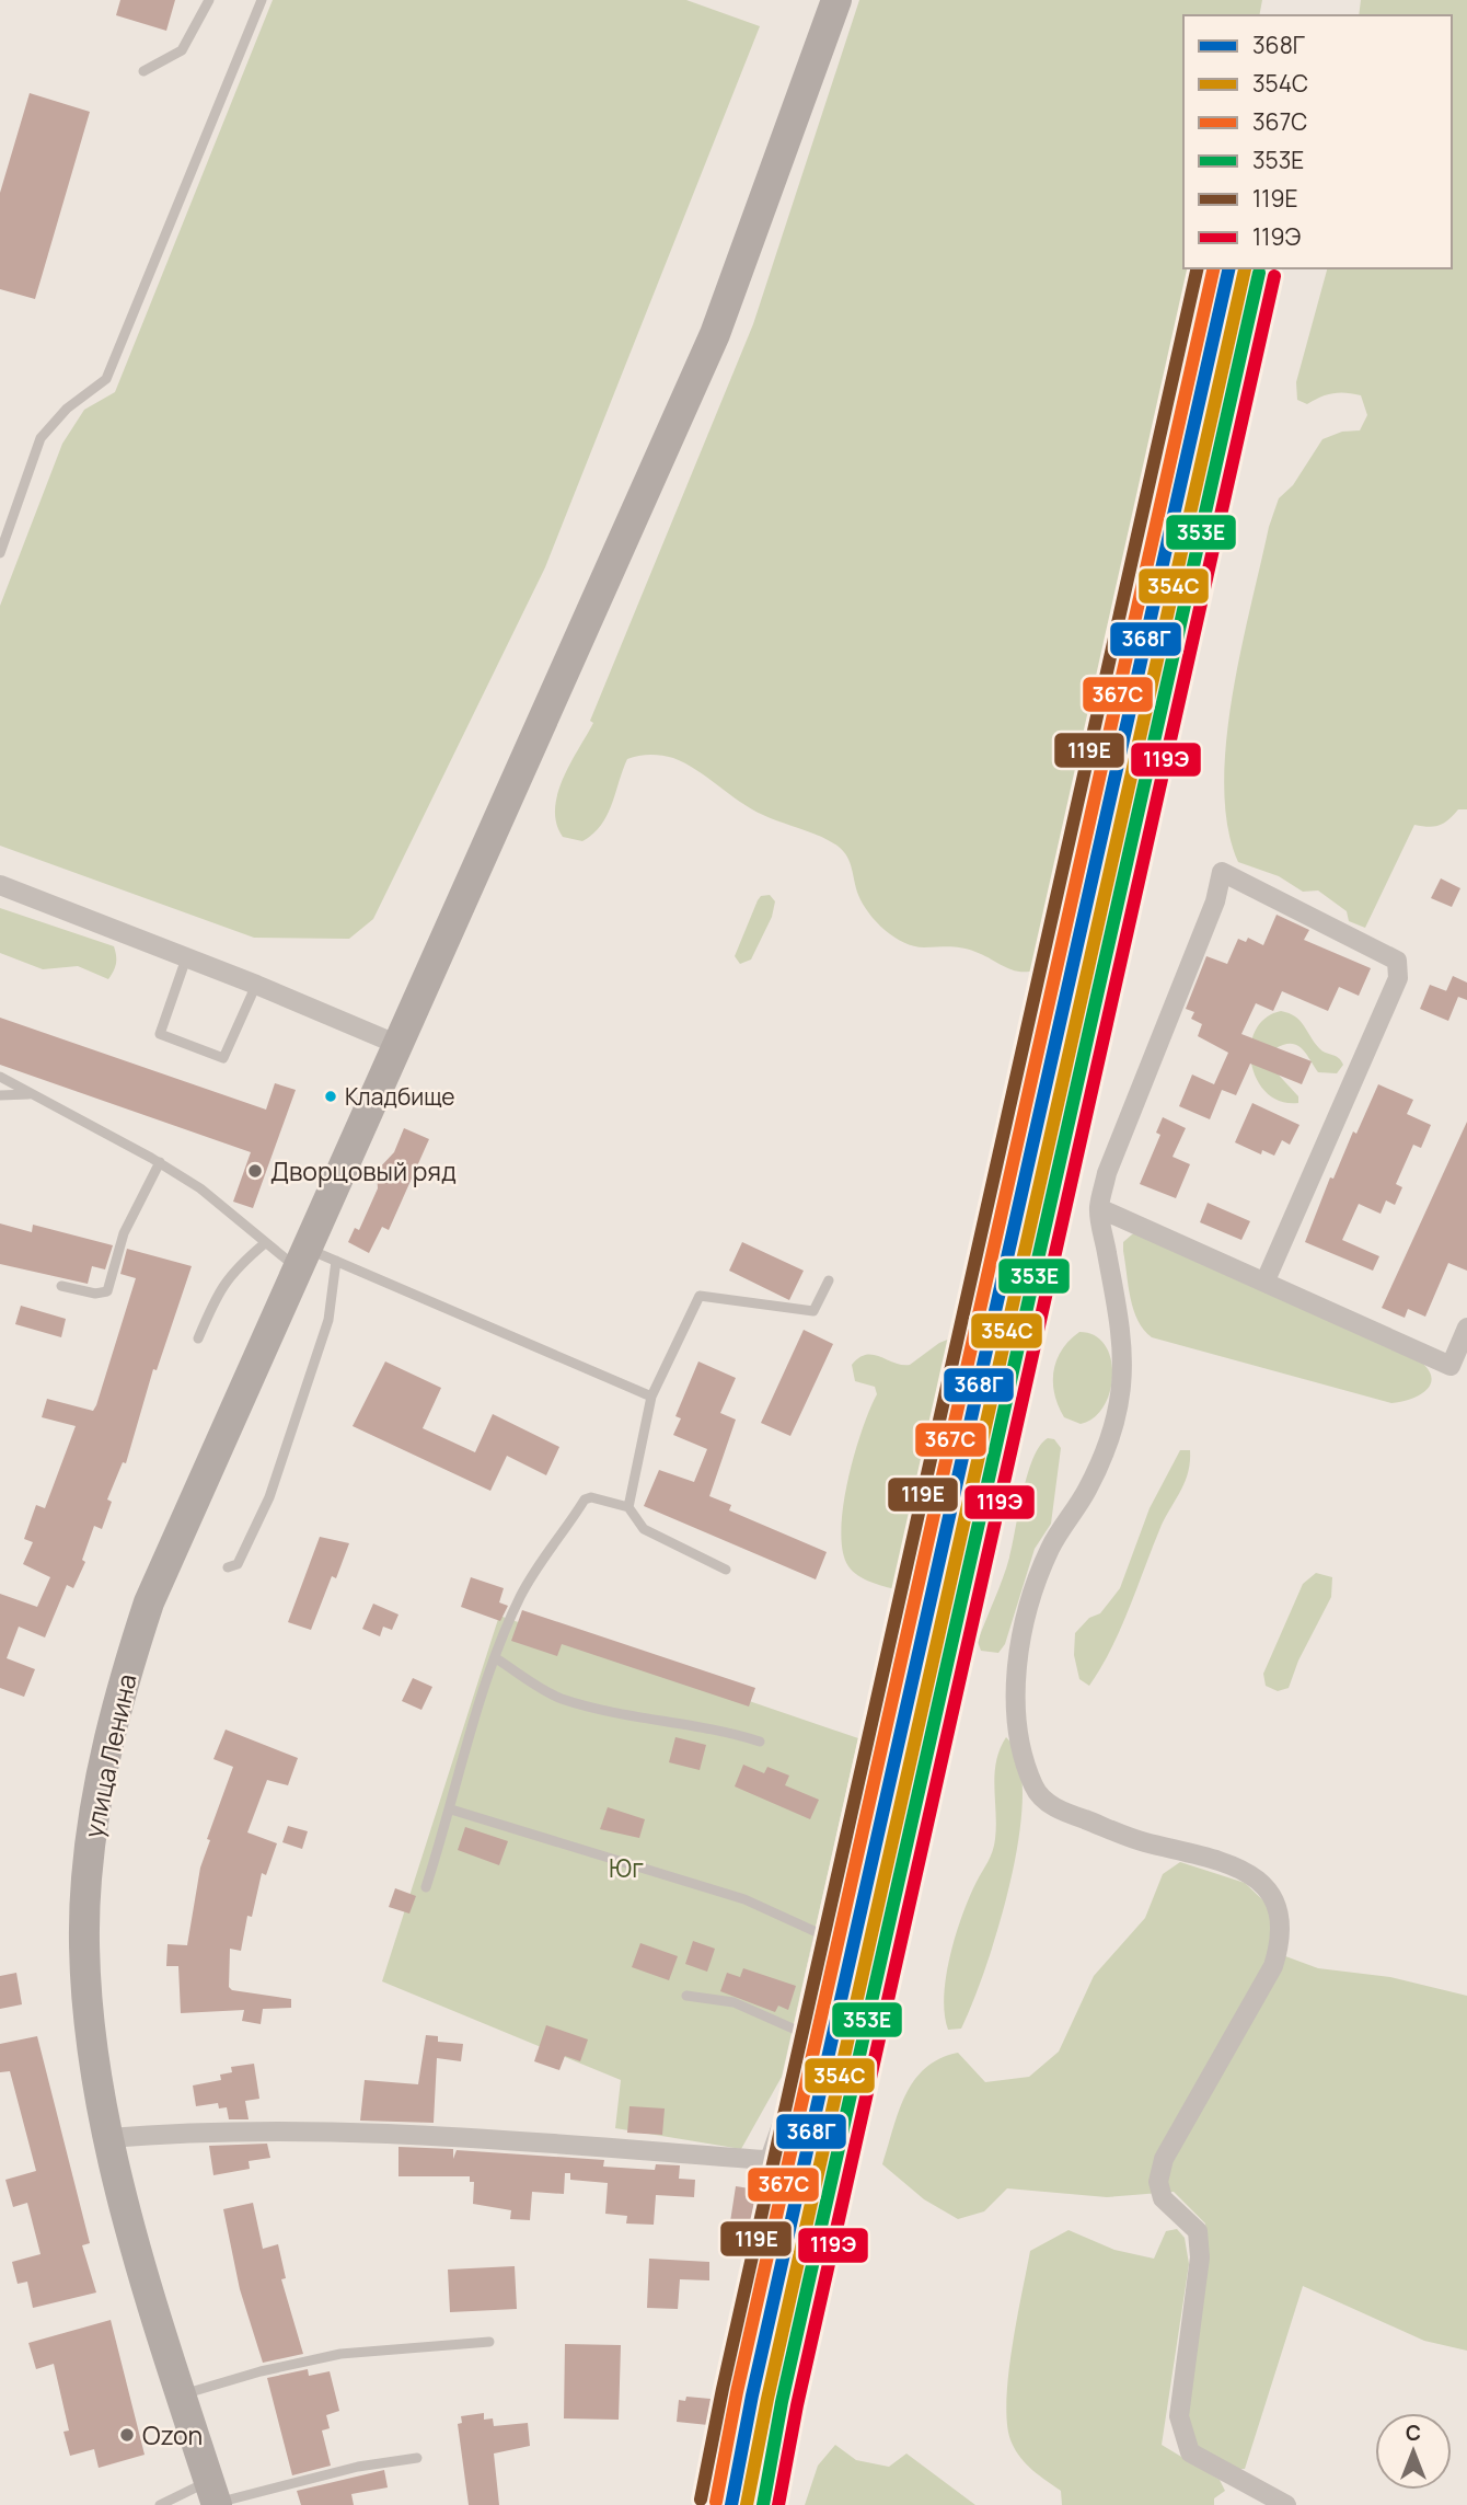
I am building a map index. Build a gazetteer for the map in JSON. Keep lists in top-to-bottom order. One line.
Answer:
{"streets":{"main road":["улица Ленина"]},"parks":["Юг"],"places":["Кладбище","Дворцовый ряд","Ozon"],"lines":["transit line 368Г","transit line 367С","transit line 119Е","transit line 354С","transit line 353Е","transit line 119Э"],"legend":["368Г","354С","367С","353Е","119Е","119Э"],"north":"top"}
